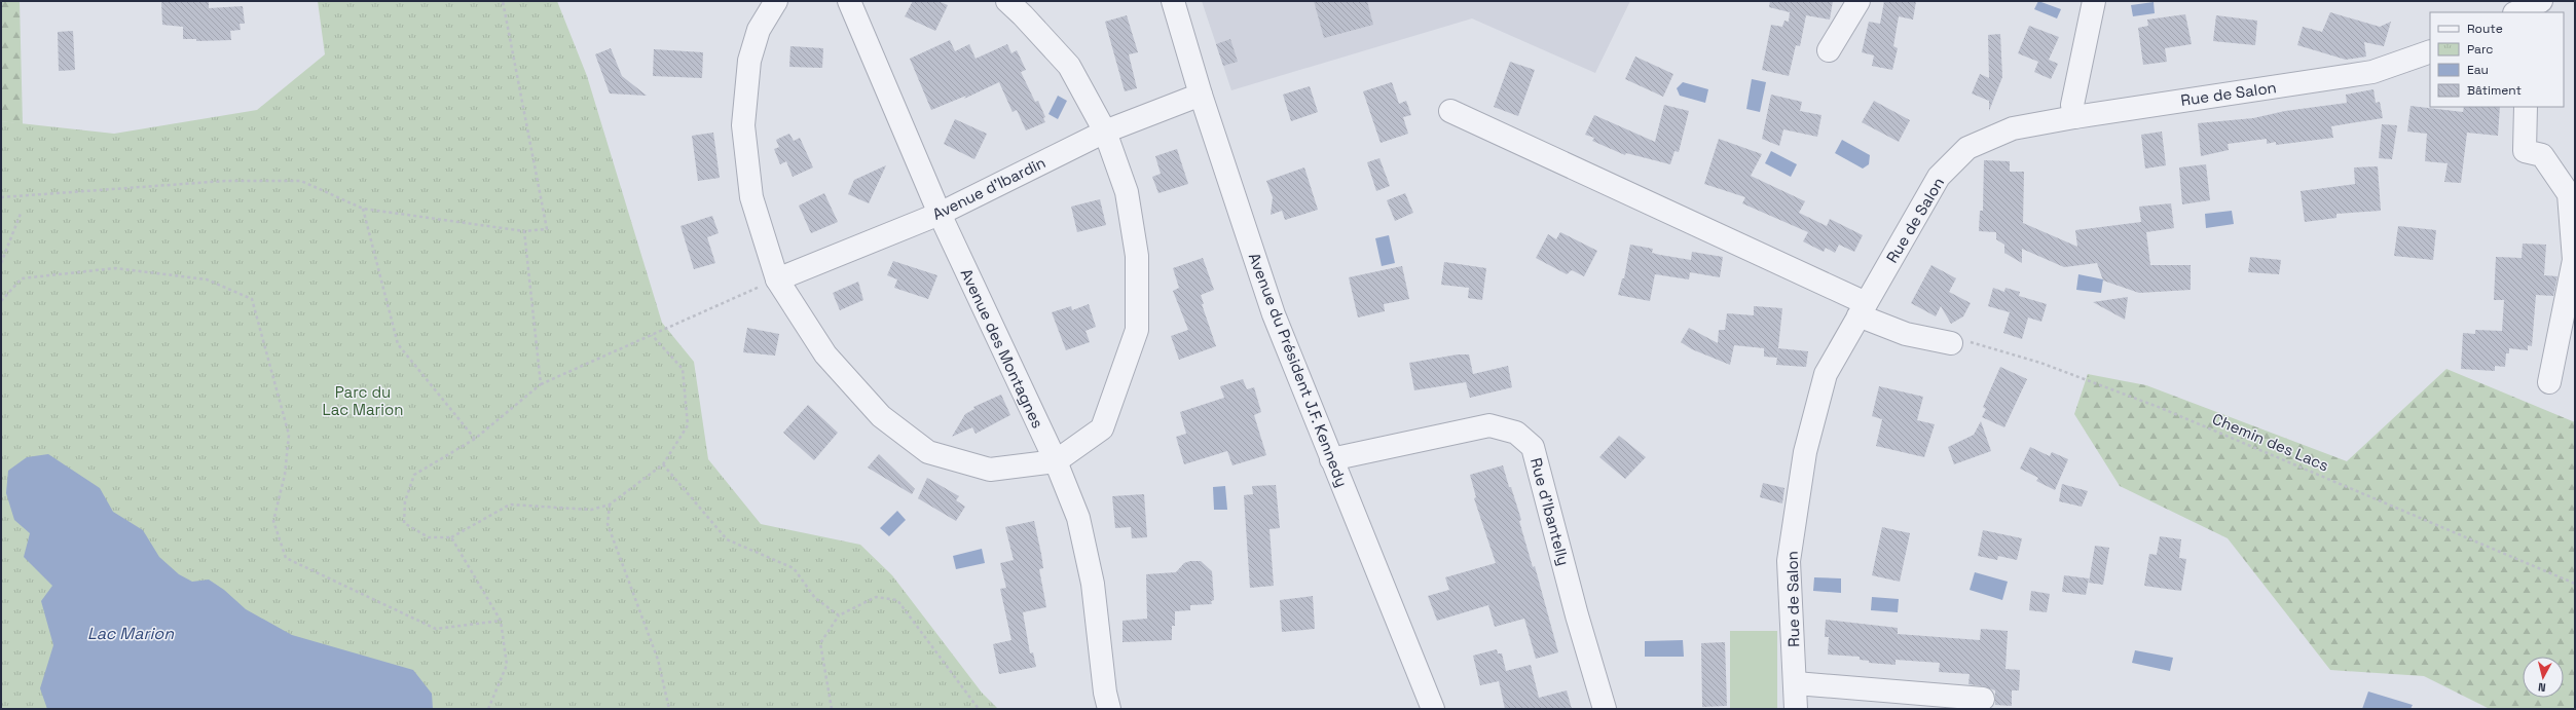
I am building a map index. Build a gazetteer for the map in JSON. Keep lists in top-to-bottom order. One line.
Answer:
{"streets":{"street":["Rue de Salon","Avenue d'Ibardin","Avenue des Montagnes","Avenue du Président J.F. Kennedy","Rue d'Ibantelly"],"path":["Chemin des Lacs"]},"crossings":[["Avenue d'Ibardin","Avenue des Montagnes"],["Avenue d'Ibardin","Avenue du Président J.F. Kennedy"],["Avenue du Président J.F. Kennedy","Rue d'Ibantelly"]],"water":["Lac Marion"],"parks":["Parc du Lac Marion"],"legend":["Route","Parc","Eau","Bâtiment"],"north":"bottom"}
